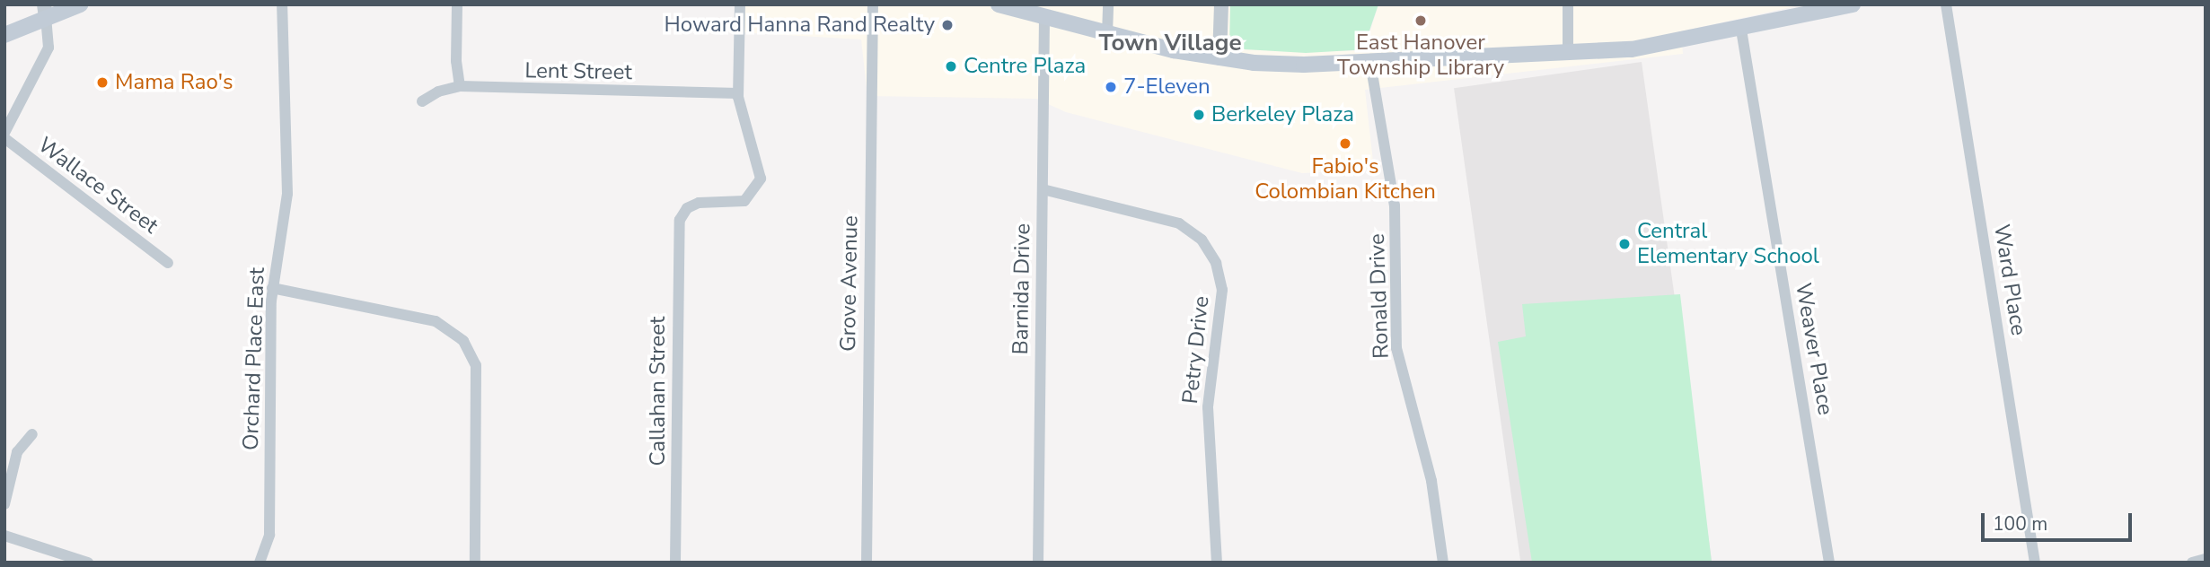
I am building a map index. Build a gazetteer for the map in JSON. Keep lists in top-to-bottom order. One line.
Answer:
{"streets":{"street":["Lent Street","Wallace Street","Ward Place","Grove Avenue","Barnida Drive","Ronald Drive","Weaver Place","Petry Drive","Orchard Place East","Callahan Street"]},"crossings":[["Lent Street","Callahan Street"],["Barnida Drive","Petry Drive"]],"districts":["Town Village"],"places":["East Hanover Township Library","Howard Hanna Rand Realty","Centre Plaza","Mama Rao's","7-Eleven","Berkeley Plaza","Fabio's Colombian Kitchen","Central Elementary School"],"scale_bar":"100 m"}
